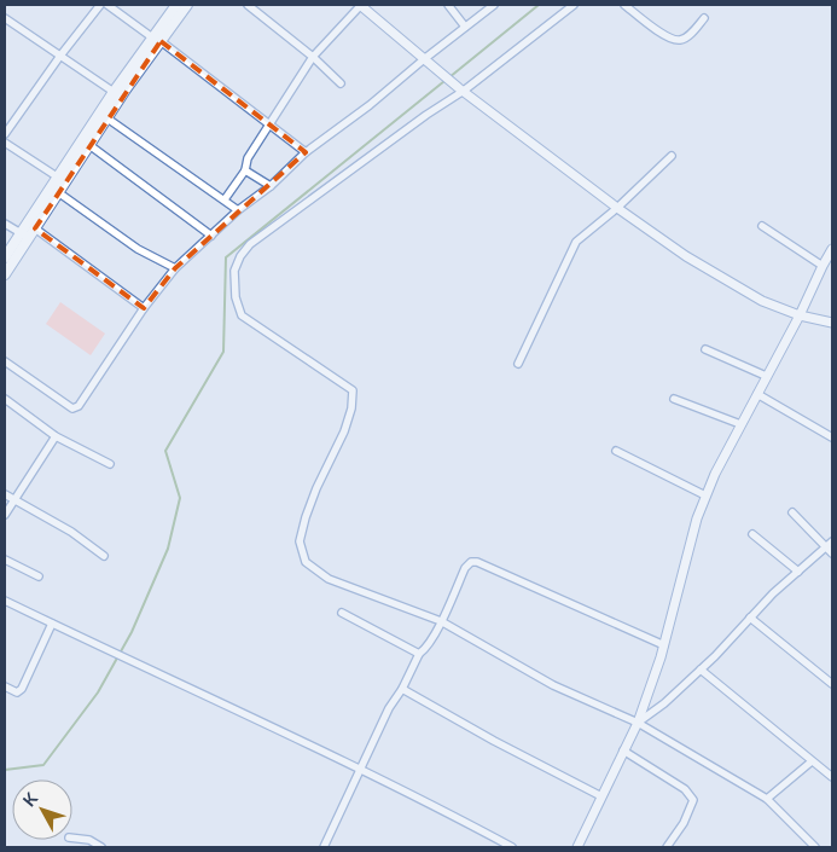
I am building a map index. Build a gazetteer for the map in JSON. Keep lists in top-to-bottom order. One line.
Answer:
{"north":"top left"}
